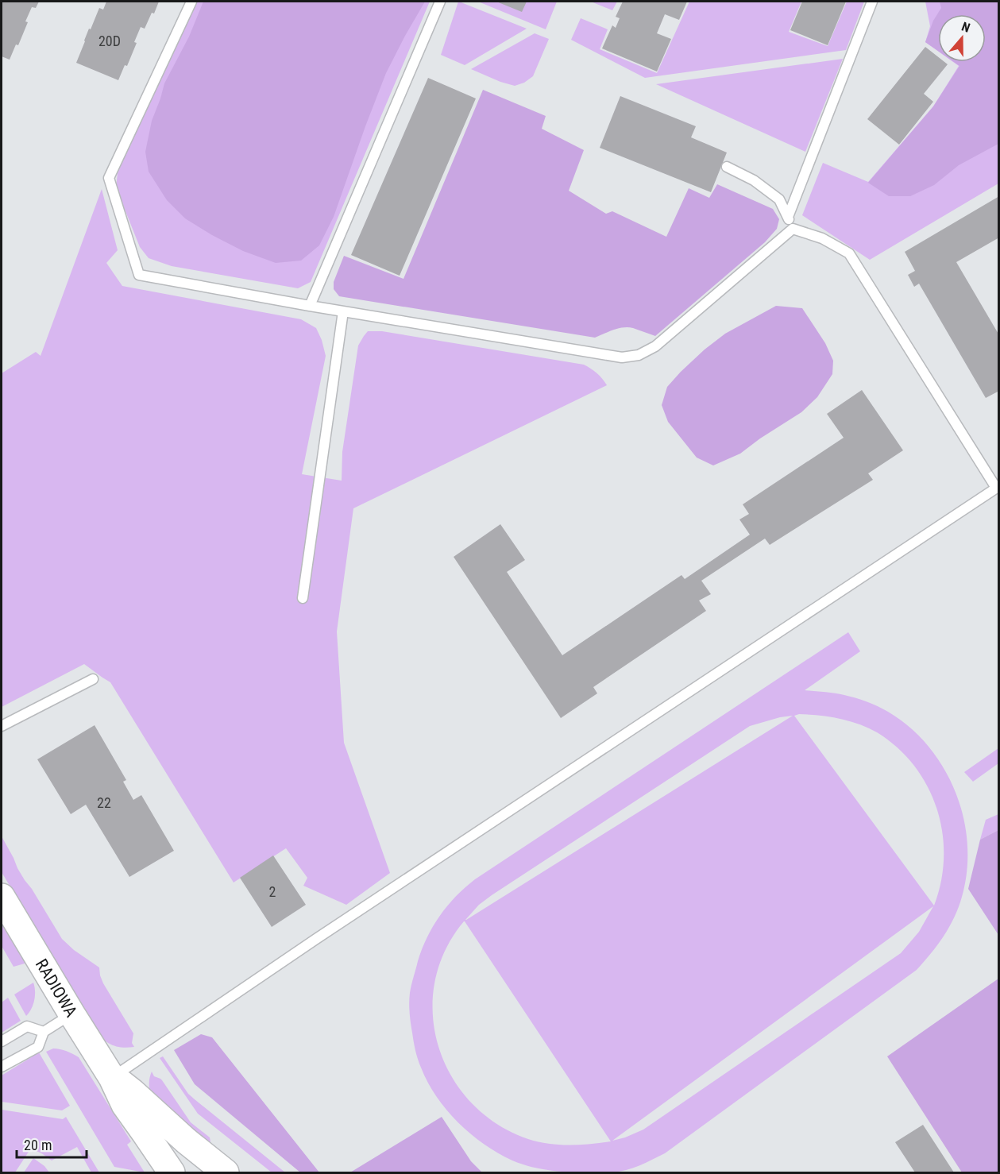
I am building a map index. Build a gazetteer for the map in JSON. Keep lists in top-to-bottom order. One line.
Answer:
{"streets":{"main road":["RADIOWA"]},"house_numbers":["20D","22","2"],"scale_bar":"20 m","north":"top"}
